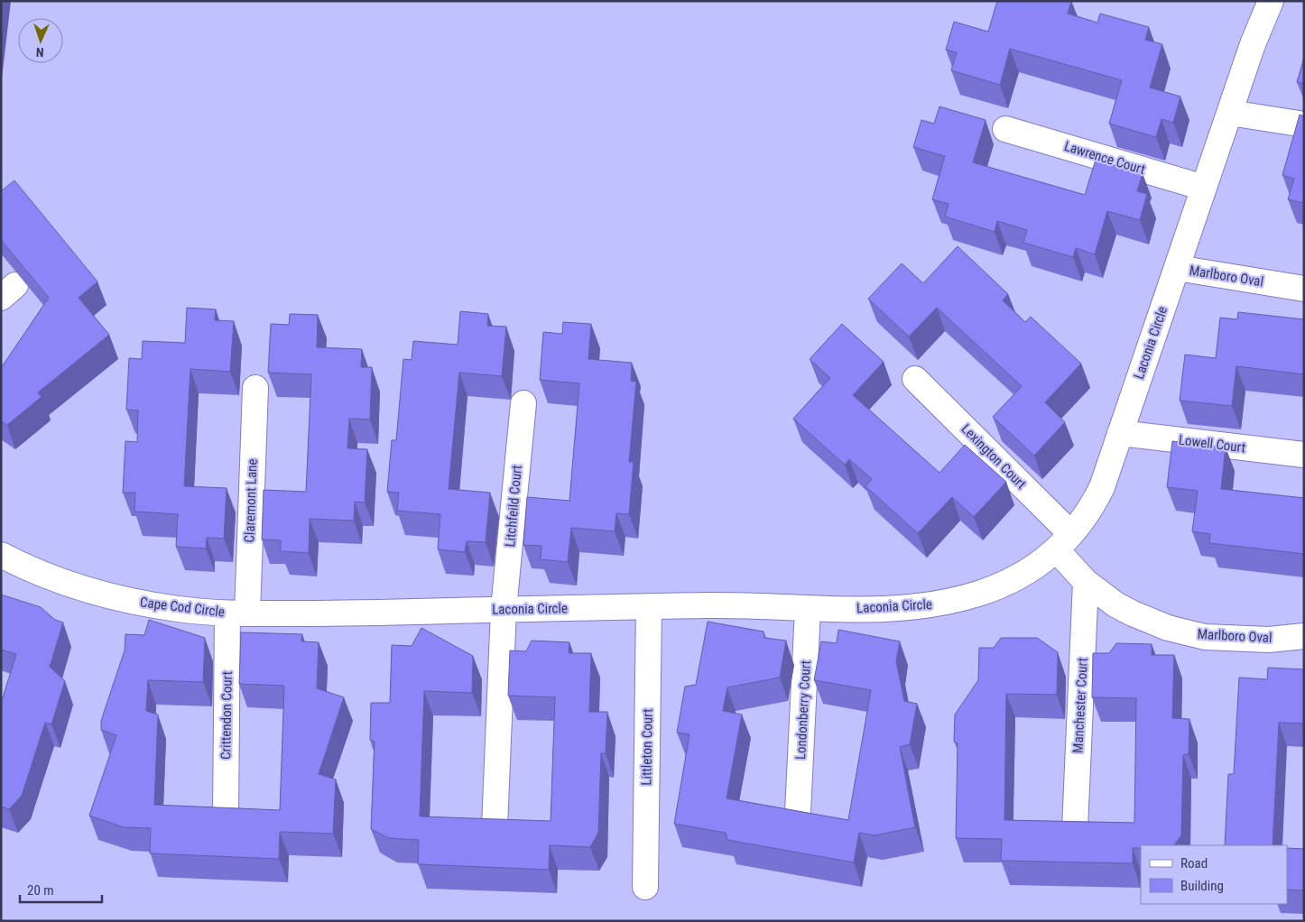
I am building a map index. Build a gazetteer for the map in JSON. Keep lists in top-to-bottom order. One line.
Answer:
{"streets":{"street":["Lawrence Court","Marlboro Oval","Laconia Circle","Lowell Court","Lexington Court","Claremont Lane","Litchfeild Court","Cape Cod Circle","Manchester Court","Londonberry Court","Crittendon Court","Littleton Court"]},"crossings":[["Lawrence Court","Laconia Circle"],["Marlboro Oval","Laconia Circle"],["Marlboro Oval","Lexington Court"],["Marlboro Oval","Manchester Court"],["Laconia Circle","Lowell Court"],["Laconia Circle","Lexington Court"],["Laconia Circle","Litchfeild Court"],["Laconia Circle","Cape Cod Circle"],["Laconia Circle","Londonberry Court"],["Laconia Circle","Littleton Court"],["Claremont Lane","Cape Cod Circle"],["Claremont Lane","Crittendon Court"],["Cape Cod Circle","Crittendon Court"]],"legend":["Road","Building"],"scale_bar":"20 m","north":"bottom"}
